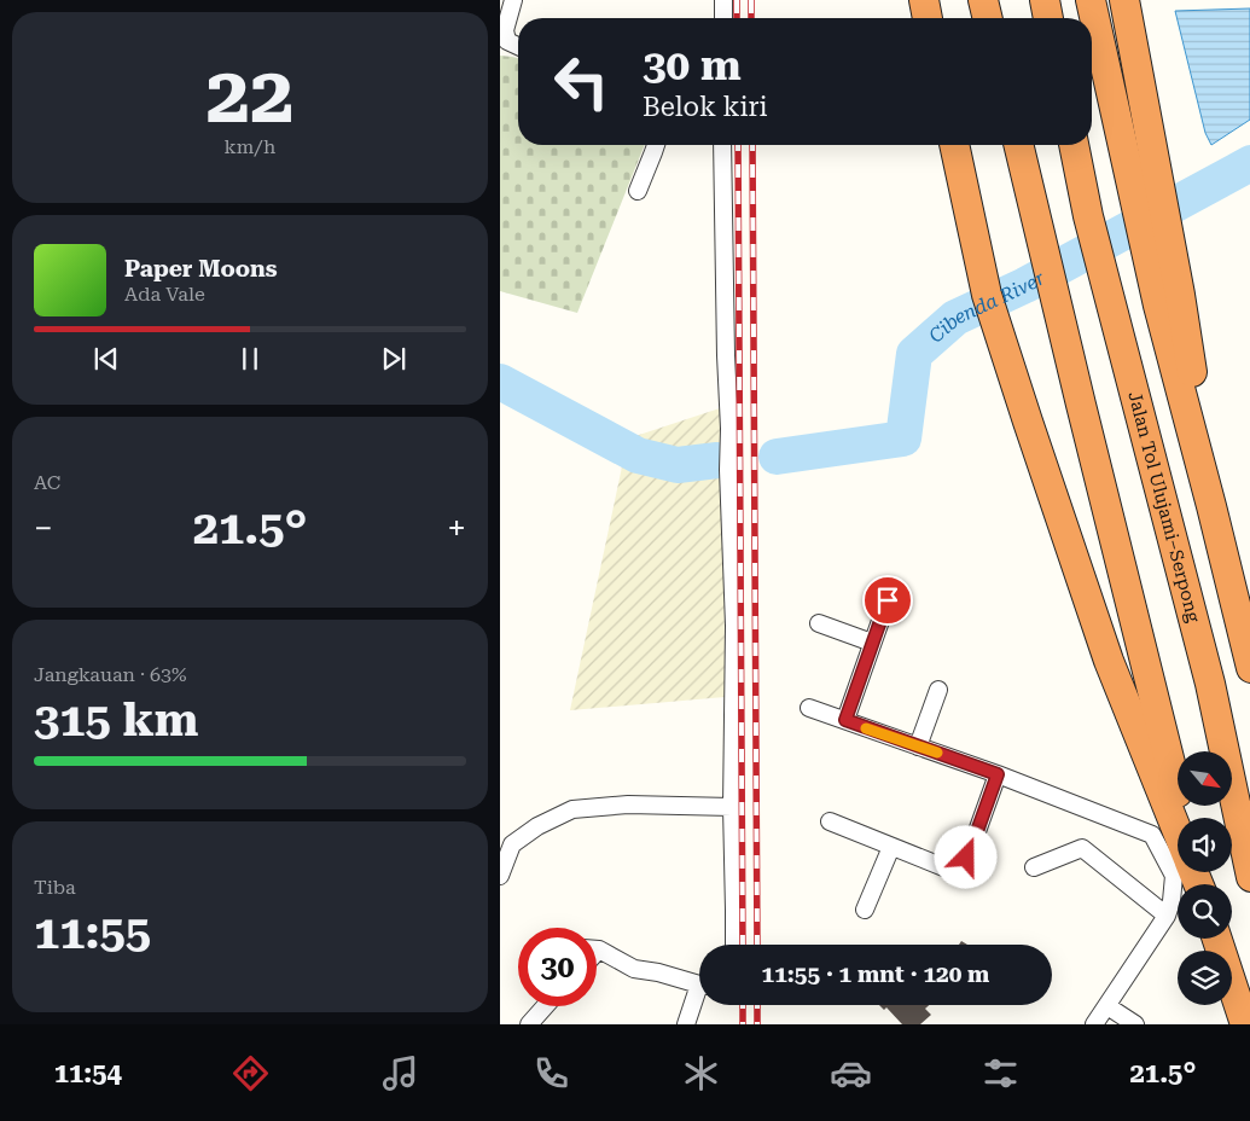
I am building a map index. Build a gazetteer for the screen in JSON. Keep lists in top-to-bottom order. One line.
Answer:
{"streets":{"highway":["Jalan Tol Ulujami–Serpong"]},"water":["Cibenda River"],"north":"bottom right","page":{"tile":[["22","km/h"],"AC",["Jangkauan · 63%","315 km"],["Tiba","11:55"]],"turn":["30 m","Belok kiri"],"song":["Paper Moons","Ada Vale"],"heat":["−","21.5°","+"],"limit":"30","trip":"11:55 · 1 mnt · 120 m","tabs":["11:54","21.5°"]}}
